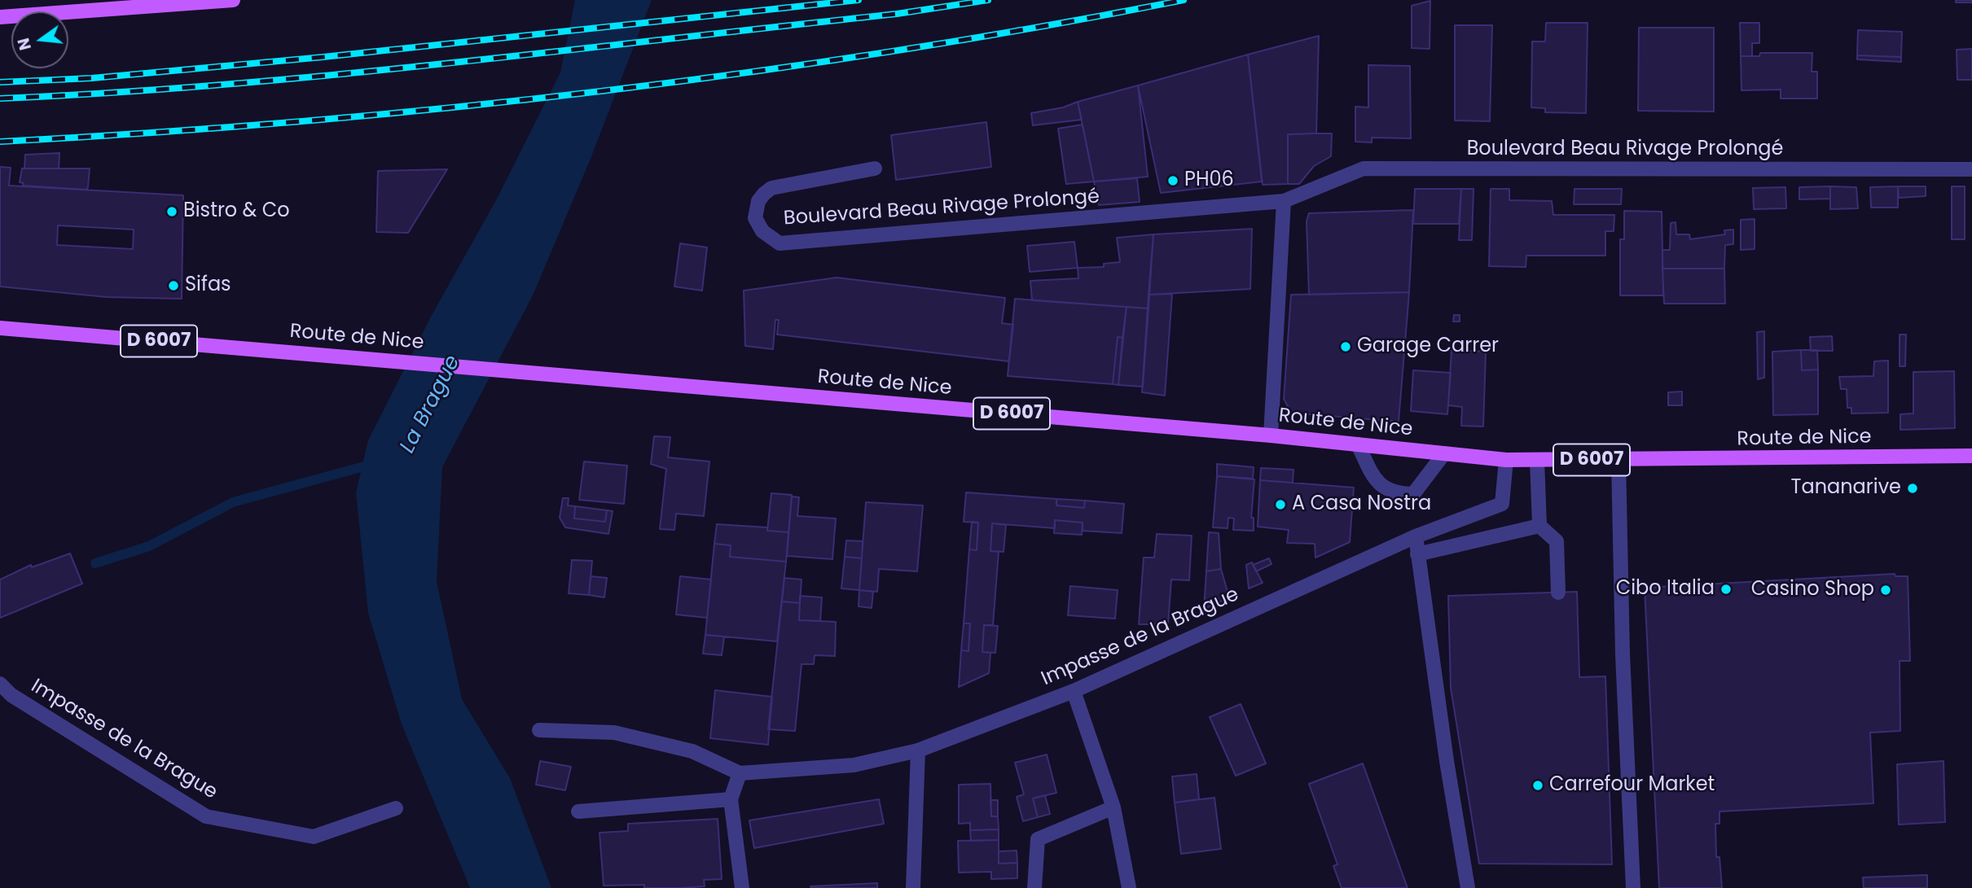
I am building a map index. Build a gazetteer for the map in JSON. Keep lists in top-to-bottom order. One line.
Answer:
{"streets":{"main road":["Route de Nice","D 6007"],"street":["Boulevard Beau Rivage Prolongé","Impasse de la Brague"]},"crossings":[["Route de Nice","Impasse de la Brague"]],"water":["La Brague"],"places":["PH06","Bistro & Co","Sifas","Garage Carrer","Tananarive","A Casa Nostra","Cibo Italia","Casino Shop","Carrefour Market"],"north":"left"}
